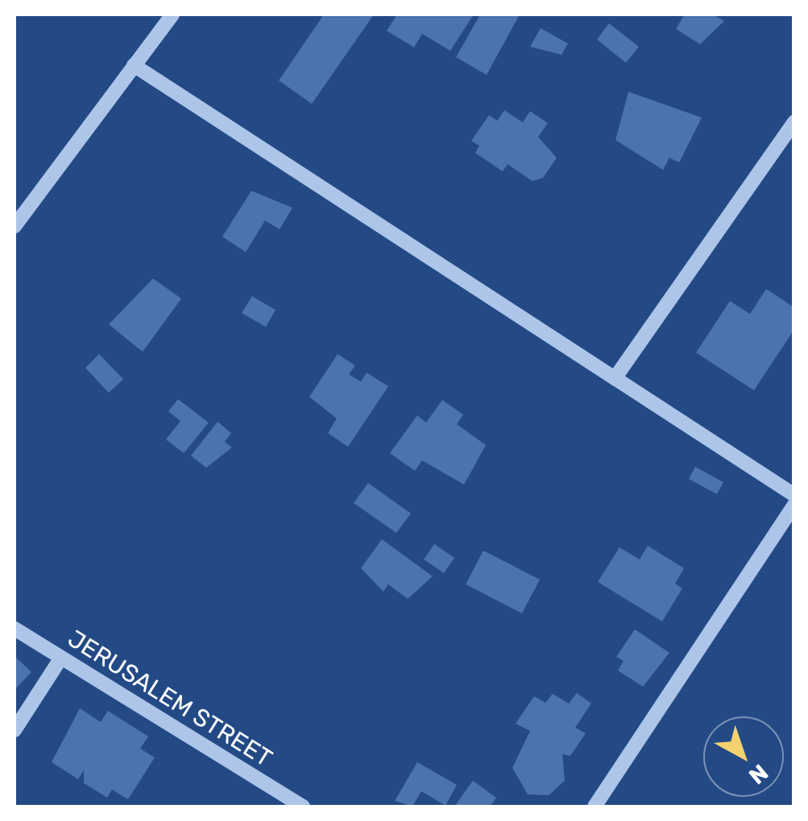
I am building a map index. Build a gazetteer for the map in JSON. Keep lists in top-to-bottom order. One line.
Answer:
{"streets":{"street":["JERUSALEM STREET"]},"north":"bottom right"}
